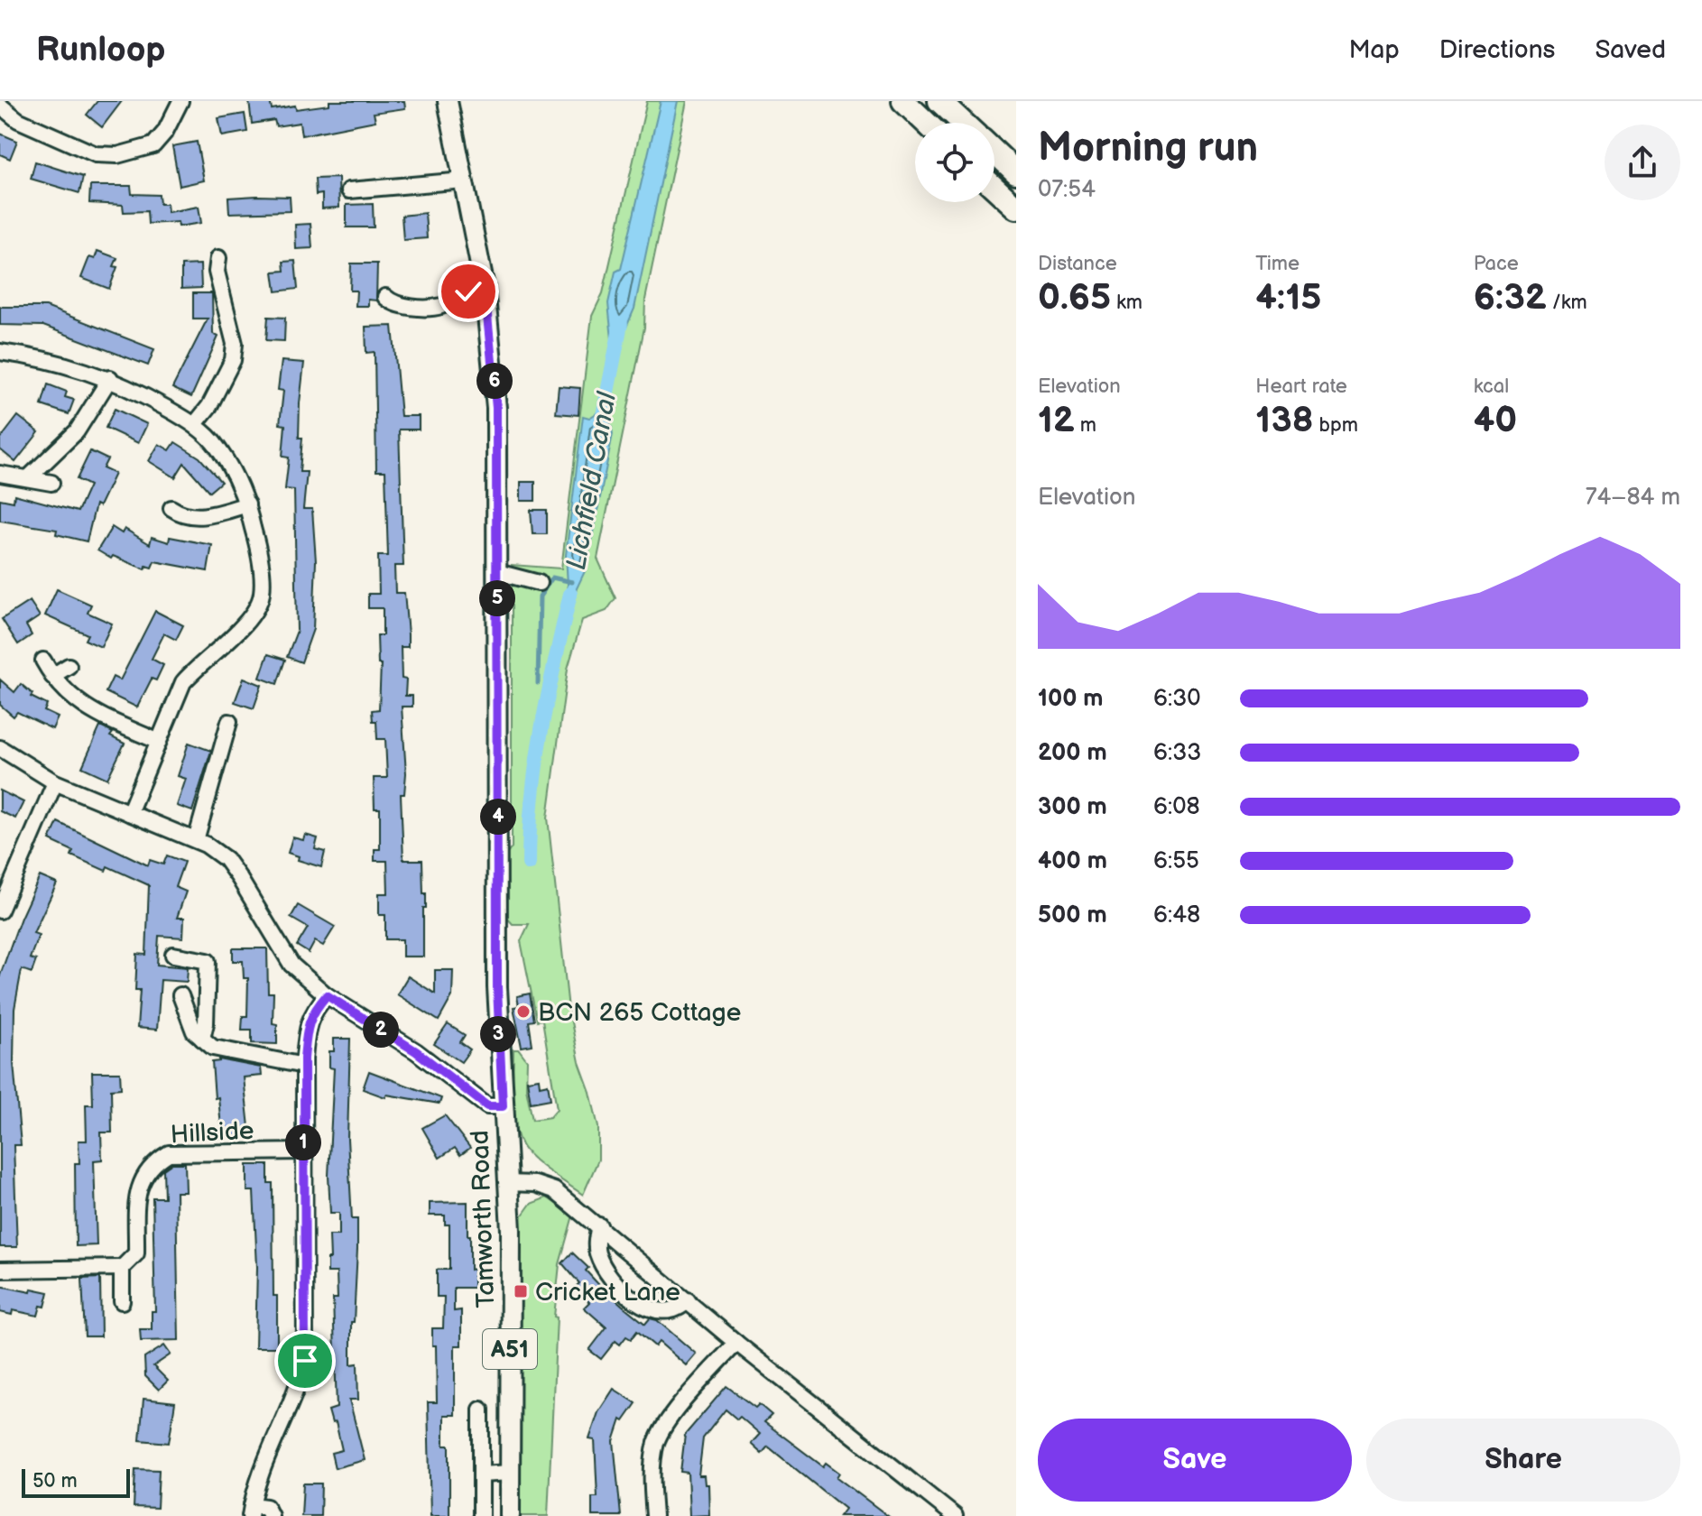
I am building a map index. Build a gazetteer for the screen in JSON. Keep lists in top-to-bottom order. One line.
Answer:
{"streets":{"main road":["Tamworth Road","A51"],"street":["Hillside"]},"water":["Lichfield Canal"],"places":{"other":["BCN 265 Cottage"],"transit":["Cricket Lane"]},"scale_bar":"50 m","page":{"header":"Runloop","nav":["Map","Directions","Saved"],"heading":["Morning run","07:54"],"stats":[["Distance","0.65 km"],["Time","4:15"],["Pace","6:32 /km"],["Elevation","12 m"],["Heart rate","138 bpm"],["kcal","40"]],"pins":["6","5","4","2","3","1"],"chart":["Elevation","74–84 m"],"list":[{"name":"100 m","note":"6:30"},{"name":"200 m","note":"6:33"},{"name":"300 m","note":"6:08"},{"name":"400 m","note":"6:55"},{"name":"500 m","note":"6:48"}],"buttons":["Save","Share"],"scale":"50 m"}}
